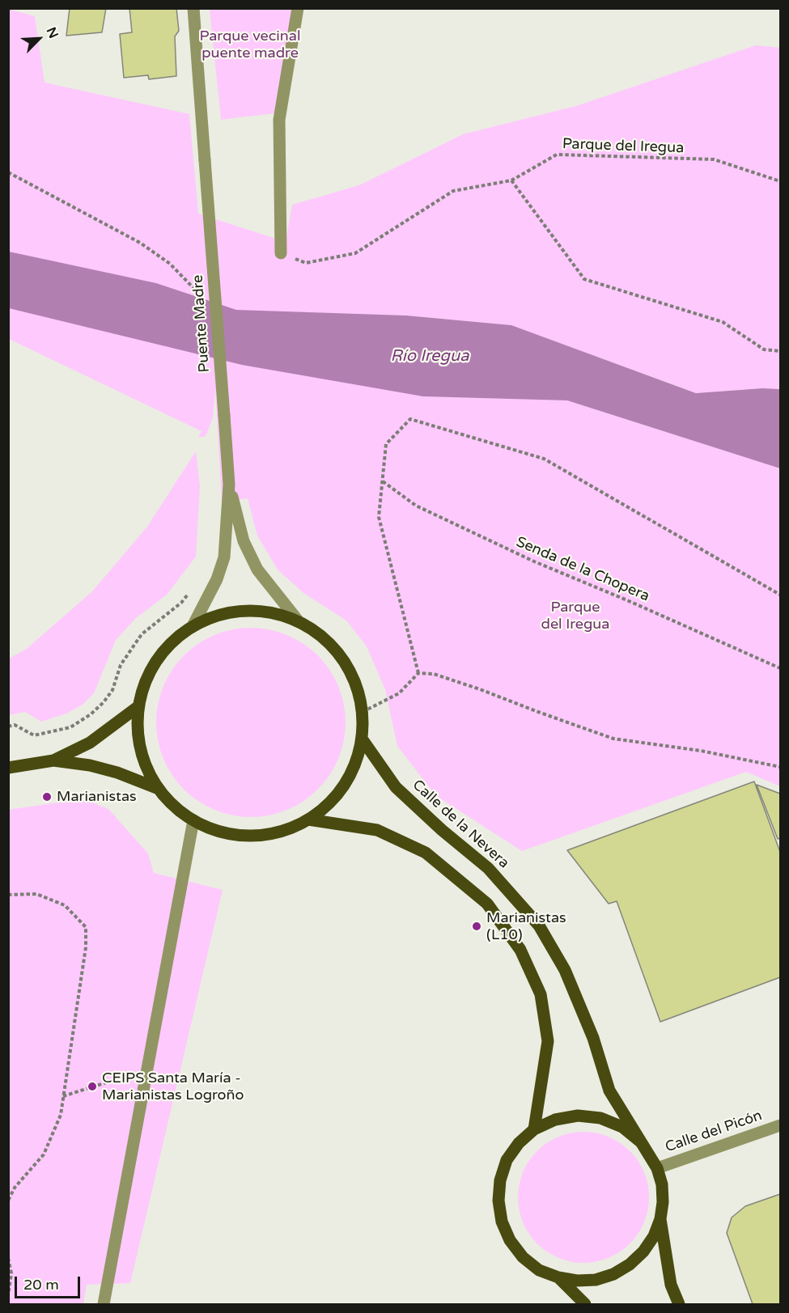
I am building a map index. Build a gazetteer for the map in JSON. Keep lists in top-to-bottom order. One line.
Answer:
{"streets":{"main road":["Calle de la Nevera"],"street":["Puente Madre","Calle del Picón"],"path":["Parque del Iregua","Senda de la Chopera"]},"crossings":[["Calle de la Nevera","Calle del Picón"]],"water":["Río Iregua"],"parks":["Parque vecinal puente madre","Parque del Iregua"],"places":["Marianistas","Marianistas (L10)","CEIPS Santa María - Marianistas Logroño"],"scale_bar":"20 m","north":"top right"}
